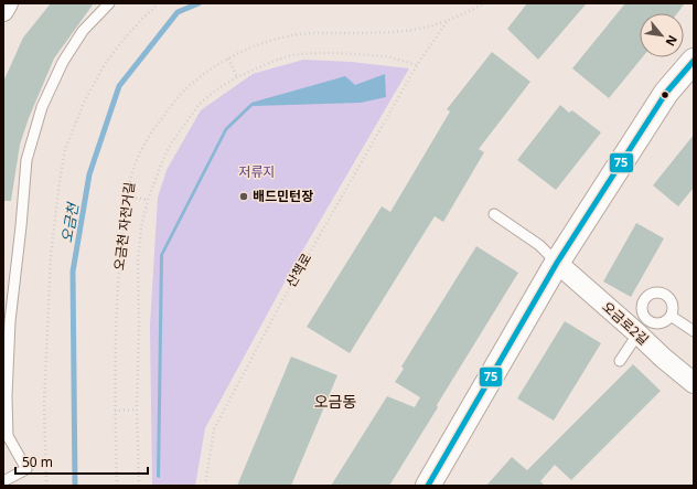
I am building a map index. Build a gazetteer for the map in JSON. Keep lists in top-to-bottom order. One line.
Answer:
{"streets":{"street":["오금로2길"],"path":["오금천 자전거길","산책로"]},"crossings":[["오금천 자전거길","산책로"]],"districts":["오금동"],"water":["오금천"],"parks":["저류지"],"places":["배드민턴장"],"lines":["transit line 75"],"scale_bar":"50 m","north":"bottom right"}
